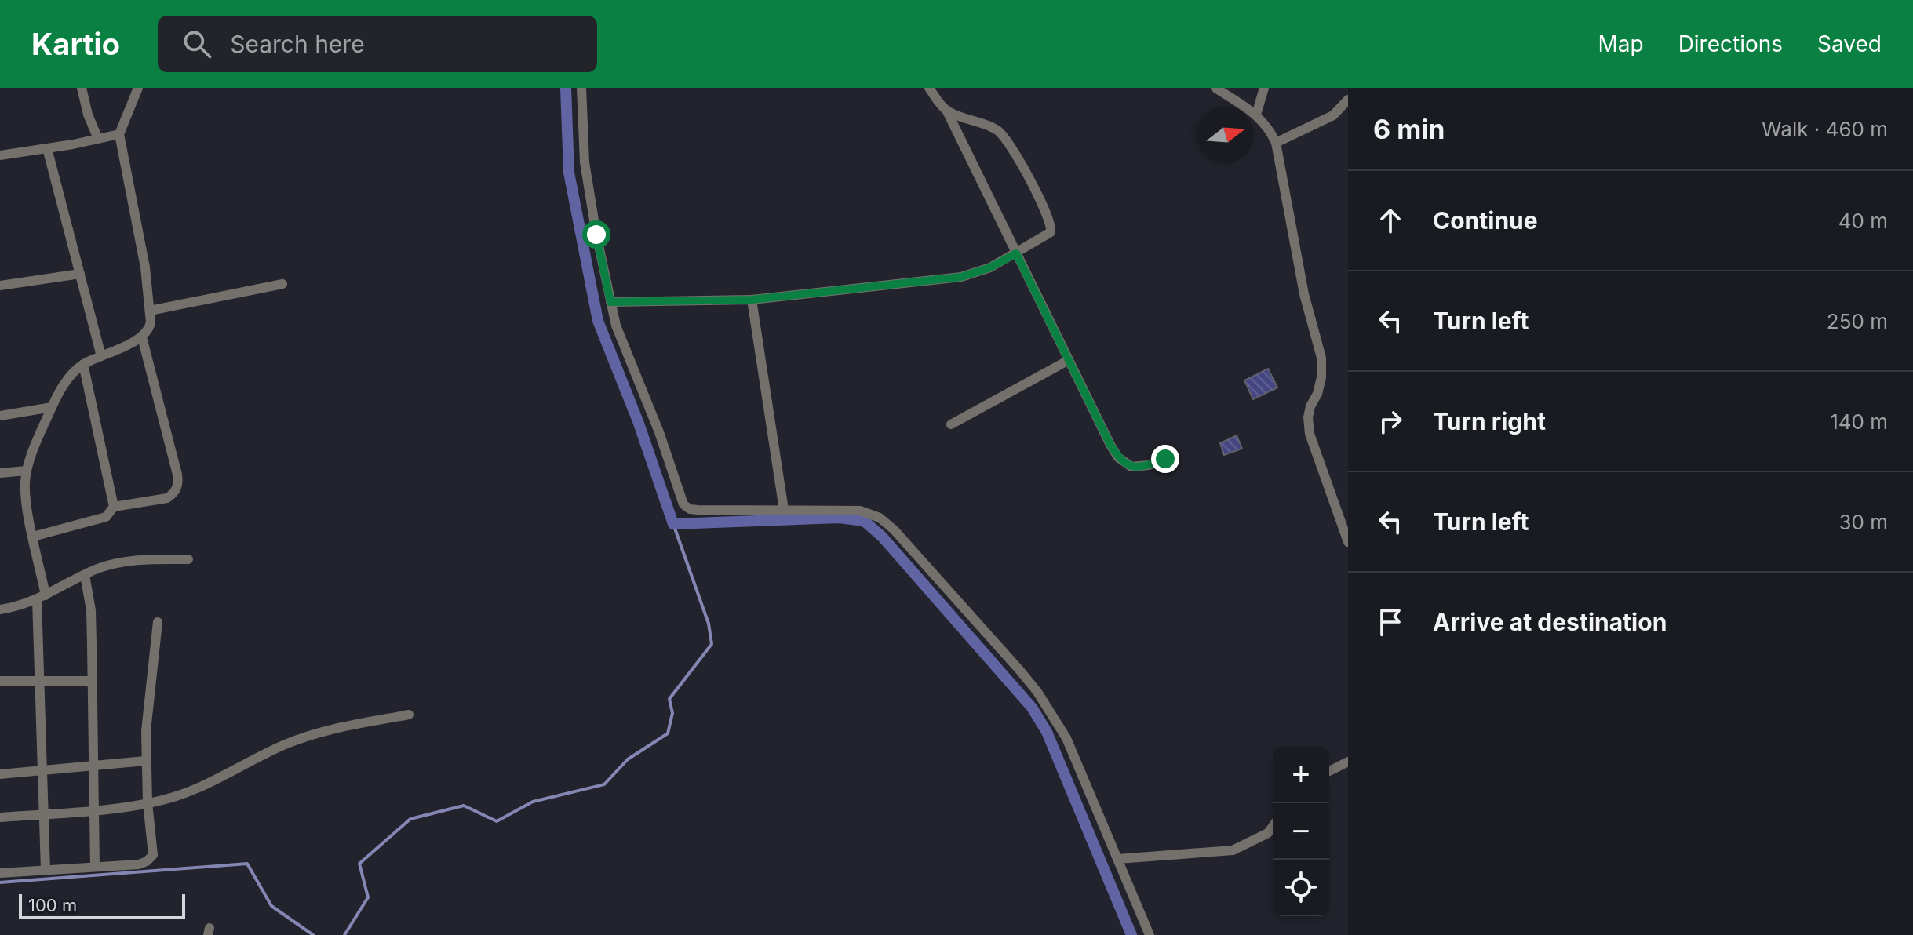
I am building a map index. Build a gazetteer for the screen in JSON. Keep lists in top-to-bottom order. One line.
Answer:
{"scale_bar":"100 m","north":"right","page":{"header":"Kartio","search":"Search here","nav":["Map","Directions","Saved"],"heading":["6 min","Walk · 460 m"],"list":[["Continue","40 m"],["Turn left","250 m"],["Turn right","140 m"],["Turn left","30 m"],"Arrive at destination"],"map_buttons":["+","−"],"scale":"100 m"}}
